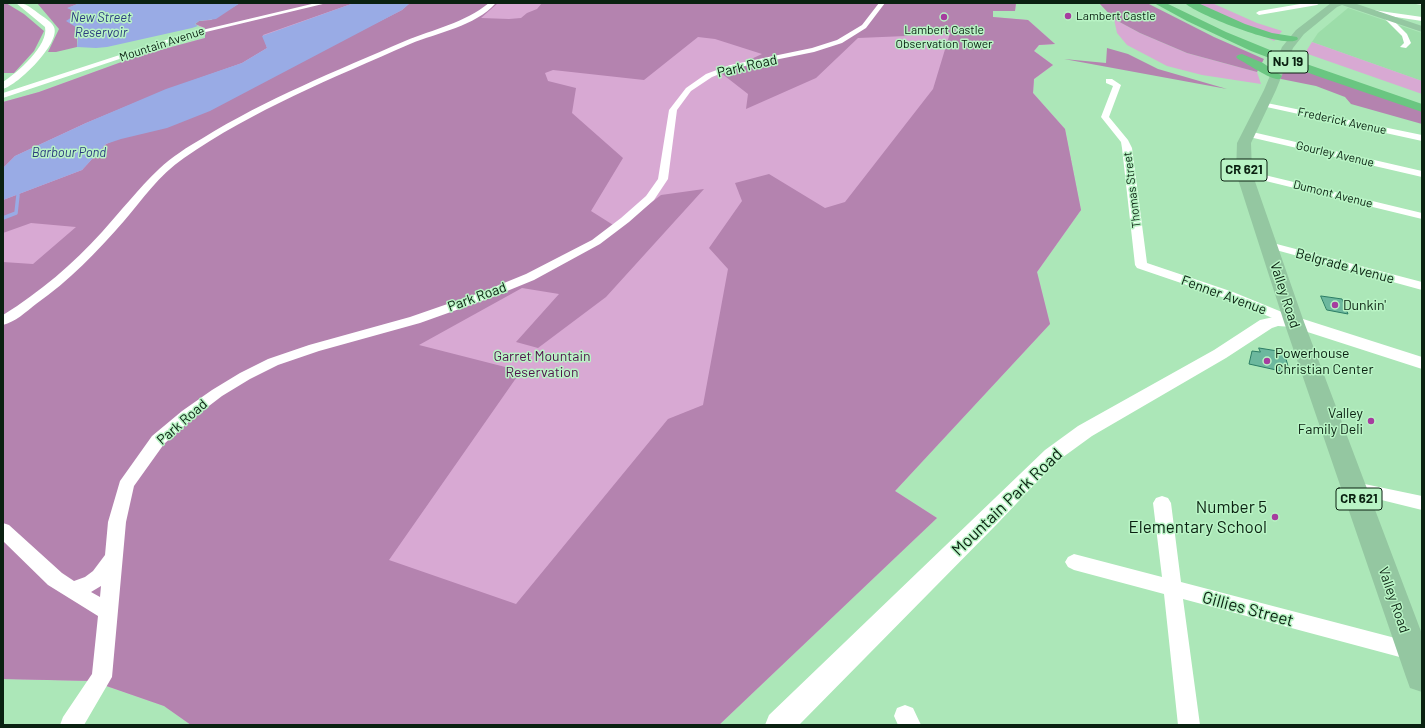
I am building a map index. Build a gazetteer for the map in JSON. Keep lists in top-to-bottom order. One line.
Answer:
{"streets":{"highway":["NJ 19"],"main road":["CR 621","Valley Road"],"street":["Mountain Avenue","Park Road","Frederick Avenue","Gourley Avenue","Thomas Street","Dumont Avenue","Belgrade Avenue","Fenner Avenue","Mountain Park Road","Gillies Street"]},"crossings":[["Frederick Avenue","Valley Road"],["Gourley Avenue","Valley Road"],["Thomas Street","Fenner Avenue"],["Dumont Avenue","Valley Road"],["Belgrade Avenue","Valley Road"],["Fenner Avenue","Valley Road"],["Fenner Avenue","Mountain Park Road"],["Valley Road","Mountain Park Road"],["Valley Road","Gillies Street"]],"water":["New Street Reservoir","Barbour Pond"],"parks":["Garret Mountain Reservation"],"places":["Lambert Castle","Lambert Castle Observation Tower","Dunkin'","Powerhouse Christian Center","Valley Family Deli","Number 5 Elementary School"]}
